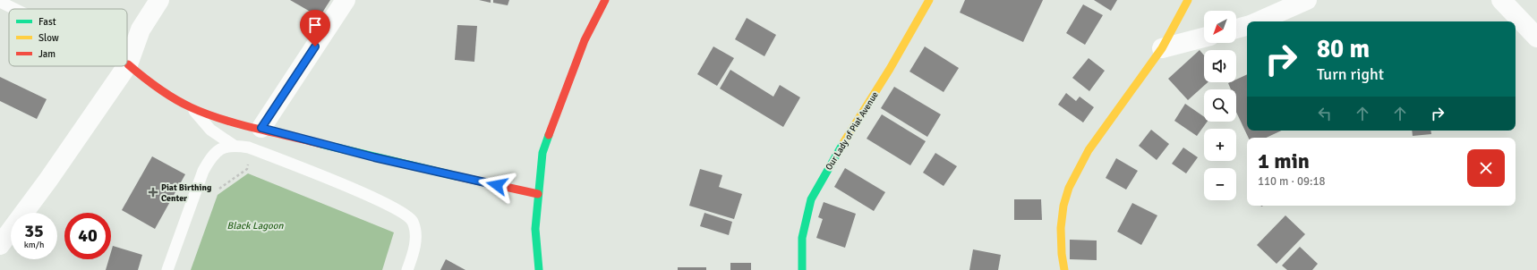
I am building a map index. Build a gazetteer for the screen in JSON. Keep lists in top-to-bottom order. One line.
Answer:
{"streets":{"street":["Our Lady of Piat Avenue"]},"water":["Black Lagoon"],"places":{"health":["Piat Birthing Center"]},"legend":["Fast","Slow","Jam"],"north":"bottom left","page":{"map_buttons":["+","−"],"turn":["80 m","Turn right"],"heading":["1 min","110 m · 09:18"],"speed":"35 km/h","limit":"40"}}
